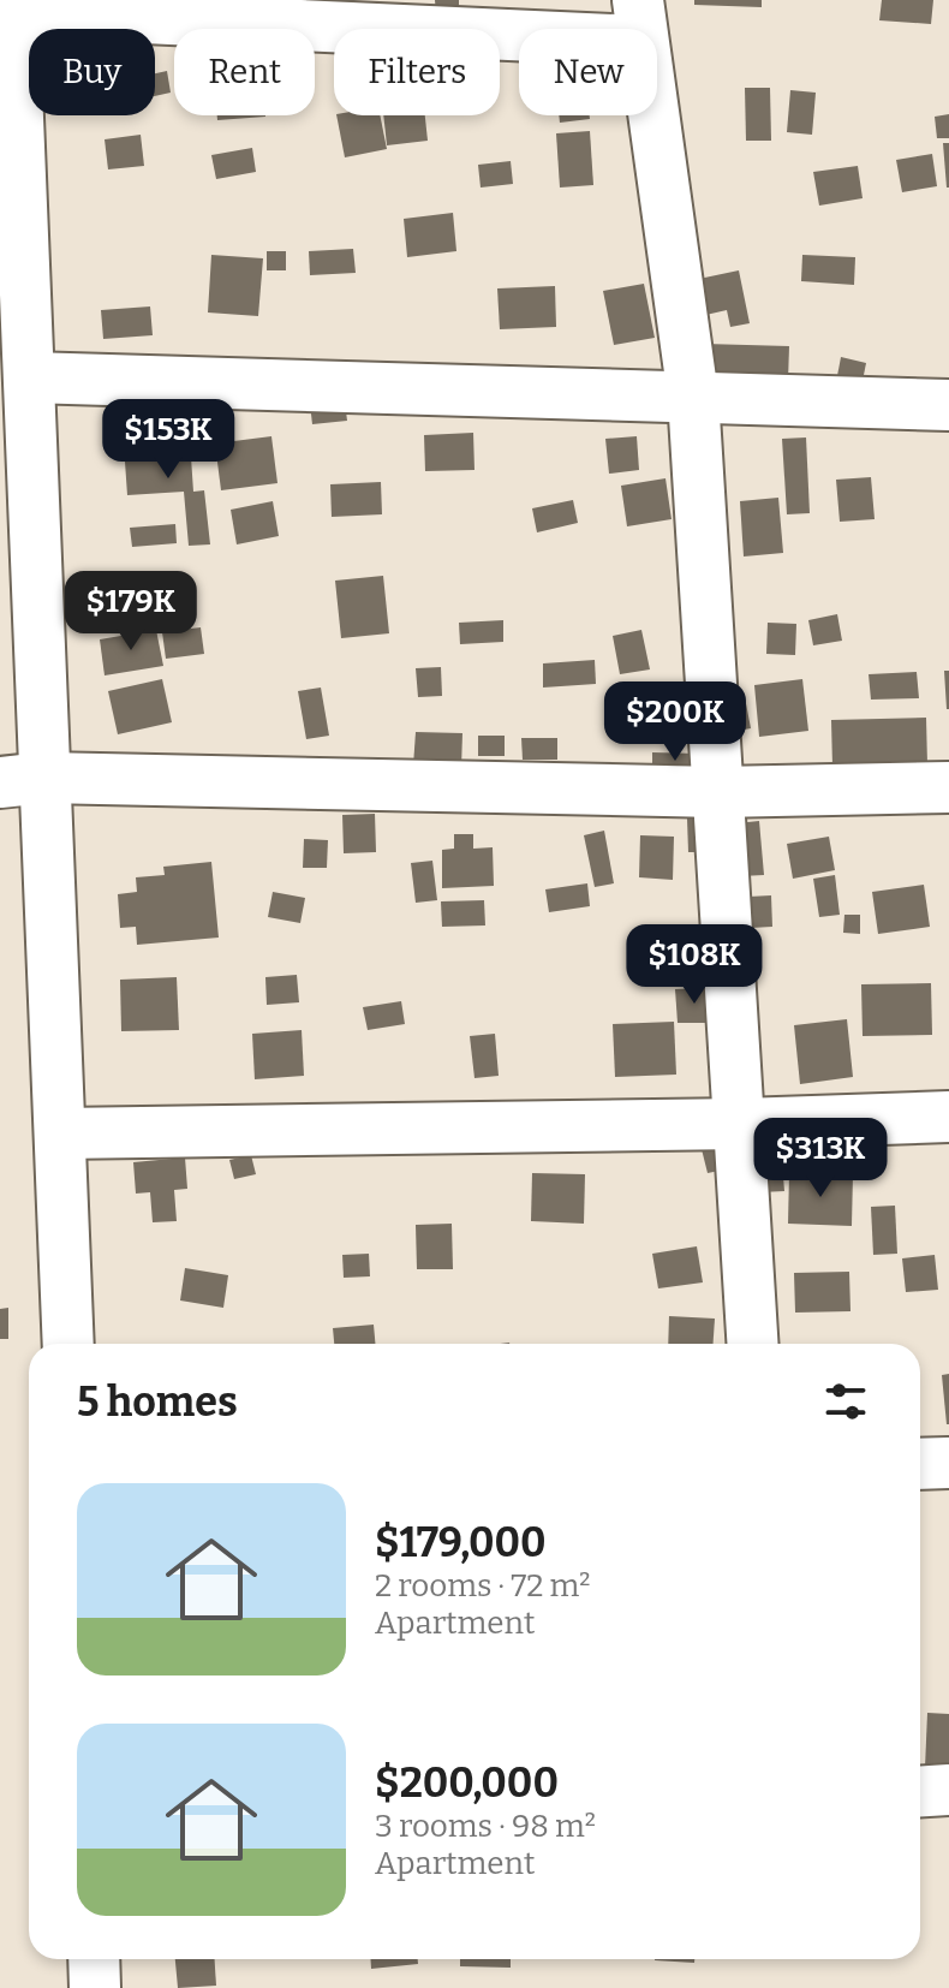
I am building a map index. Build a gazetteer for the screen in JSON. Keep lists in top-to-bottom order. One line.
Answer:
{"page":{"chip":["Buy","Rent","Filters","New"],"price":["$153K","$179K","$200K","$108K","$313K"],"heading":"5 homes","list":[{"name":"$179,000","note":"2 rooms · 72 m² · Apartment"},{"name":"$200,000","note":"3 rooms · 98 m² · Apartment"}]}}
